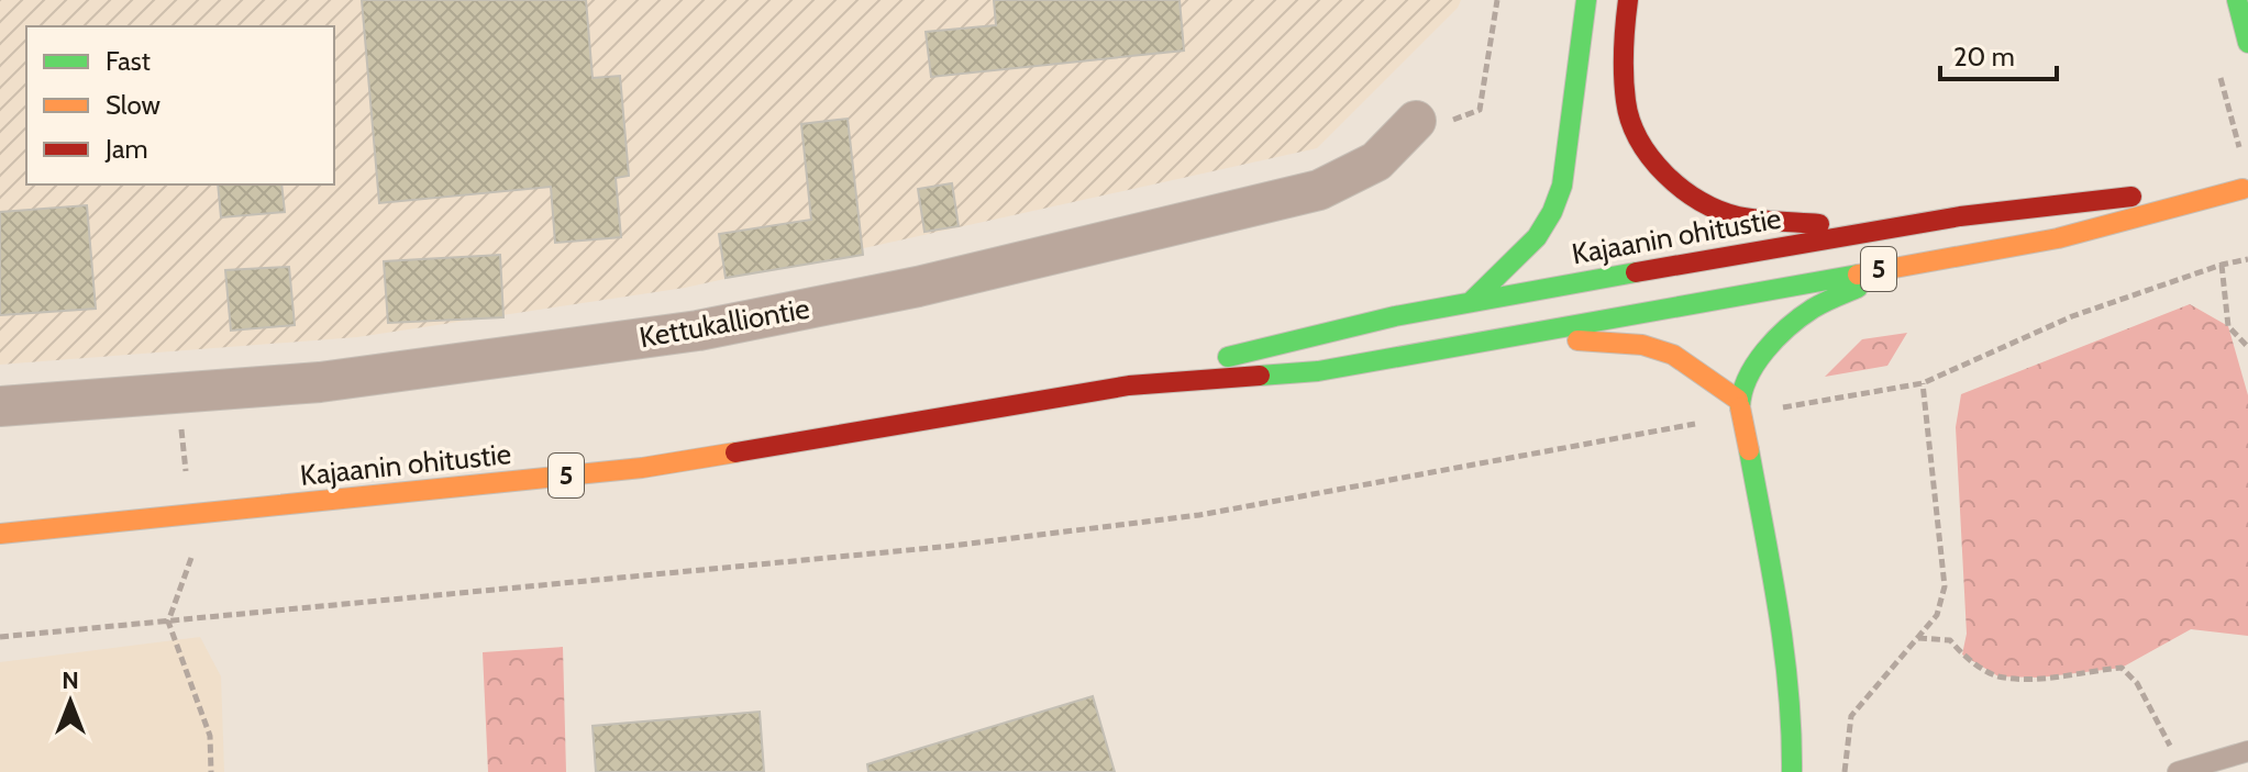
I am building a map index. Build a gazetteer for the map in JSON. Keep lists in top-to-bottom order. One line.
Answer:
{"streets":{"highway":["Kajaanin ohitustie","5"],"street":["Kettukalliontie"]},"legend":["Fast","Slow","Jam"],"scale_bar":"20 m","north":"top"}
